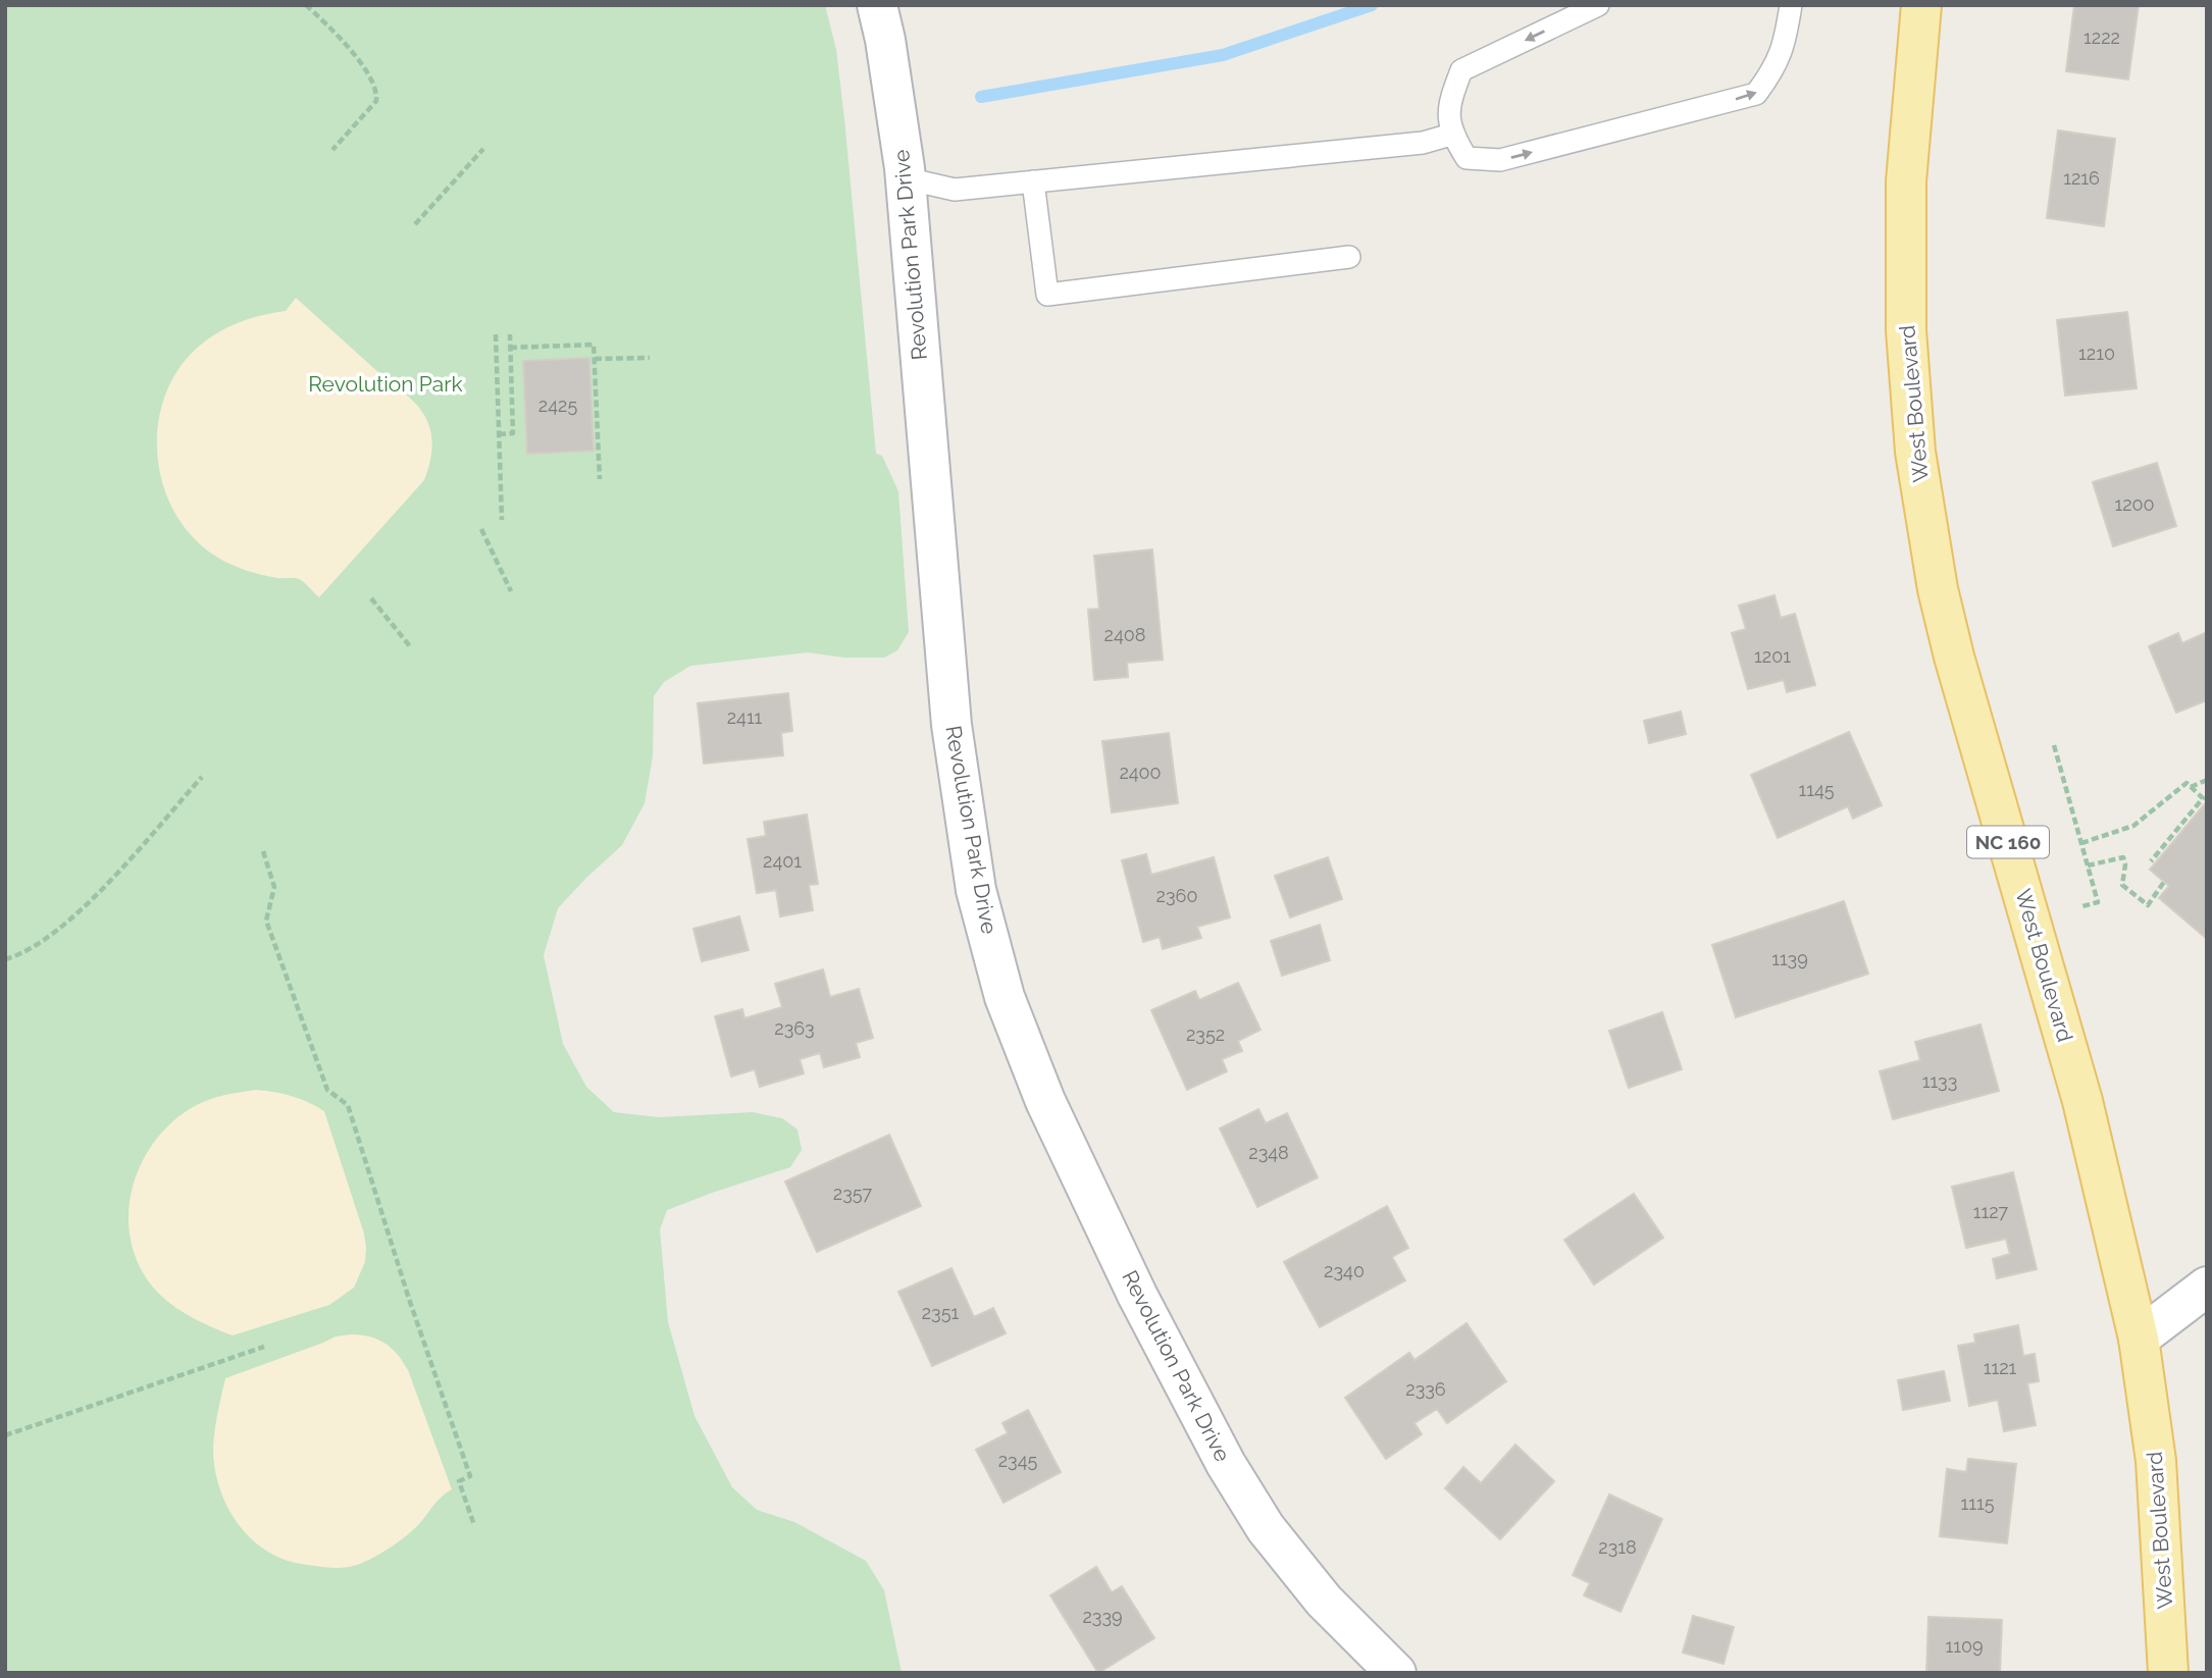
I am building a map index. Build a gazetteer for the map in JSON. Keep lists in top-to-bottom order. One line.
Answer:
{"streets":{"main road":["West Boulevard","NC 160"],"street":["Revolution Park Drive"]},"parks":["Revolution Park"],"house_numbers":["1222","1216","1210","2425","1200","2408","1201","2411","2400","1145","2401","2360","1139","2363","2352","1133","2348","2357","1127","2340","2351","1121","2336","2345","1115","2318","2339","1109"]}
